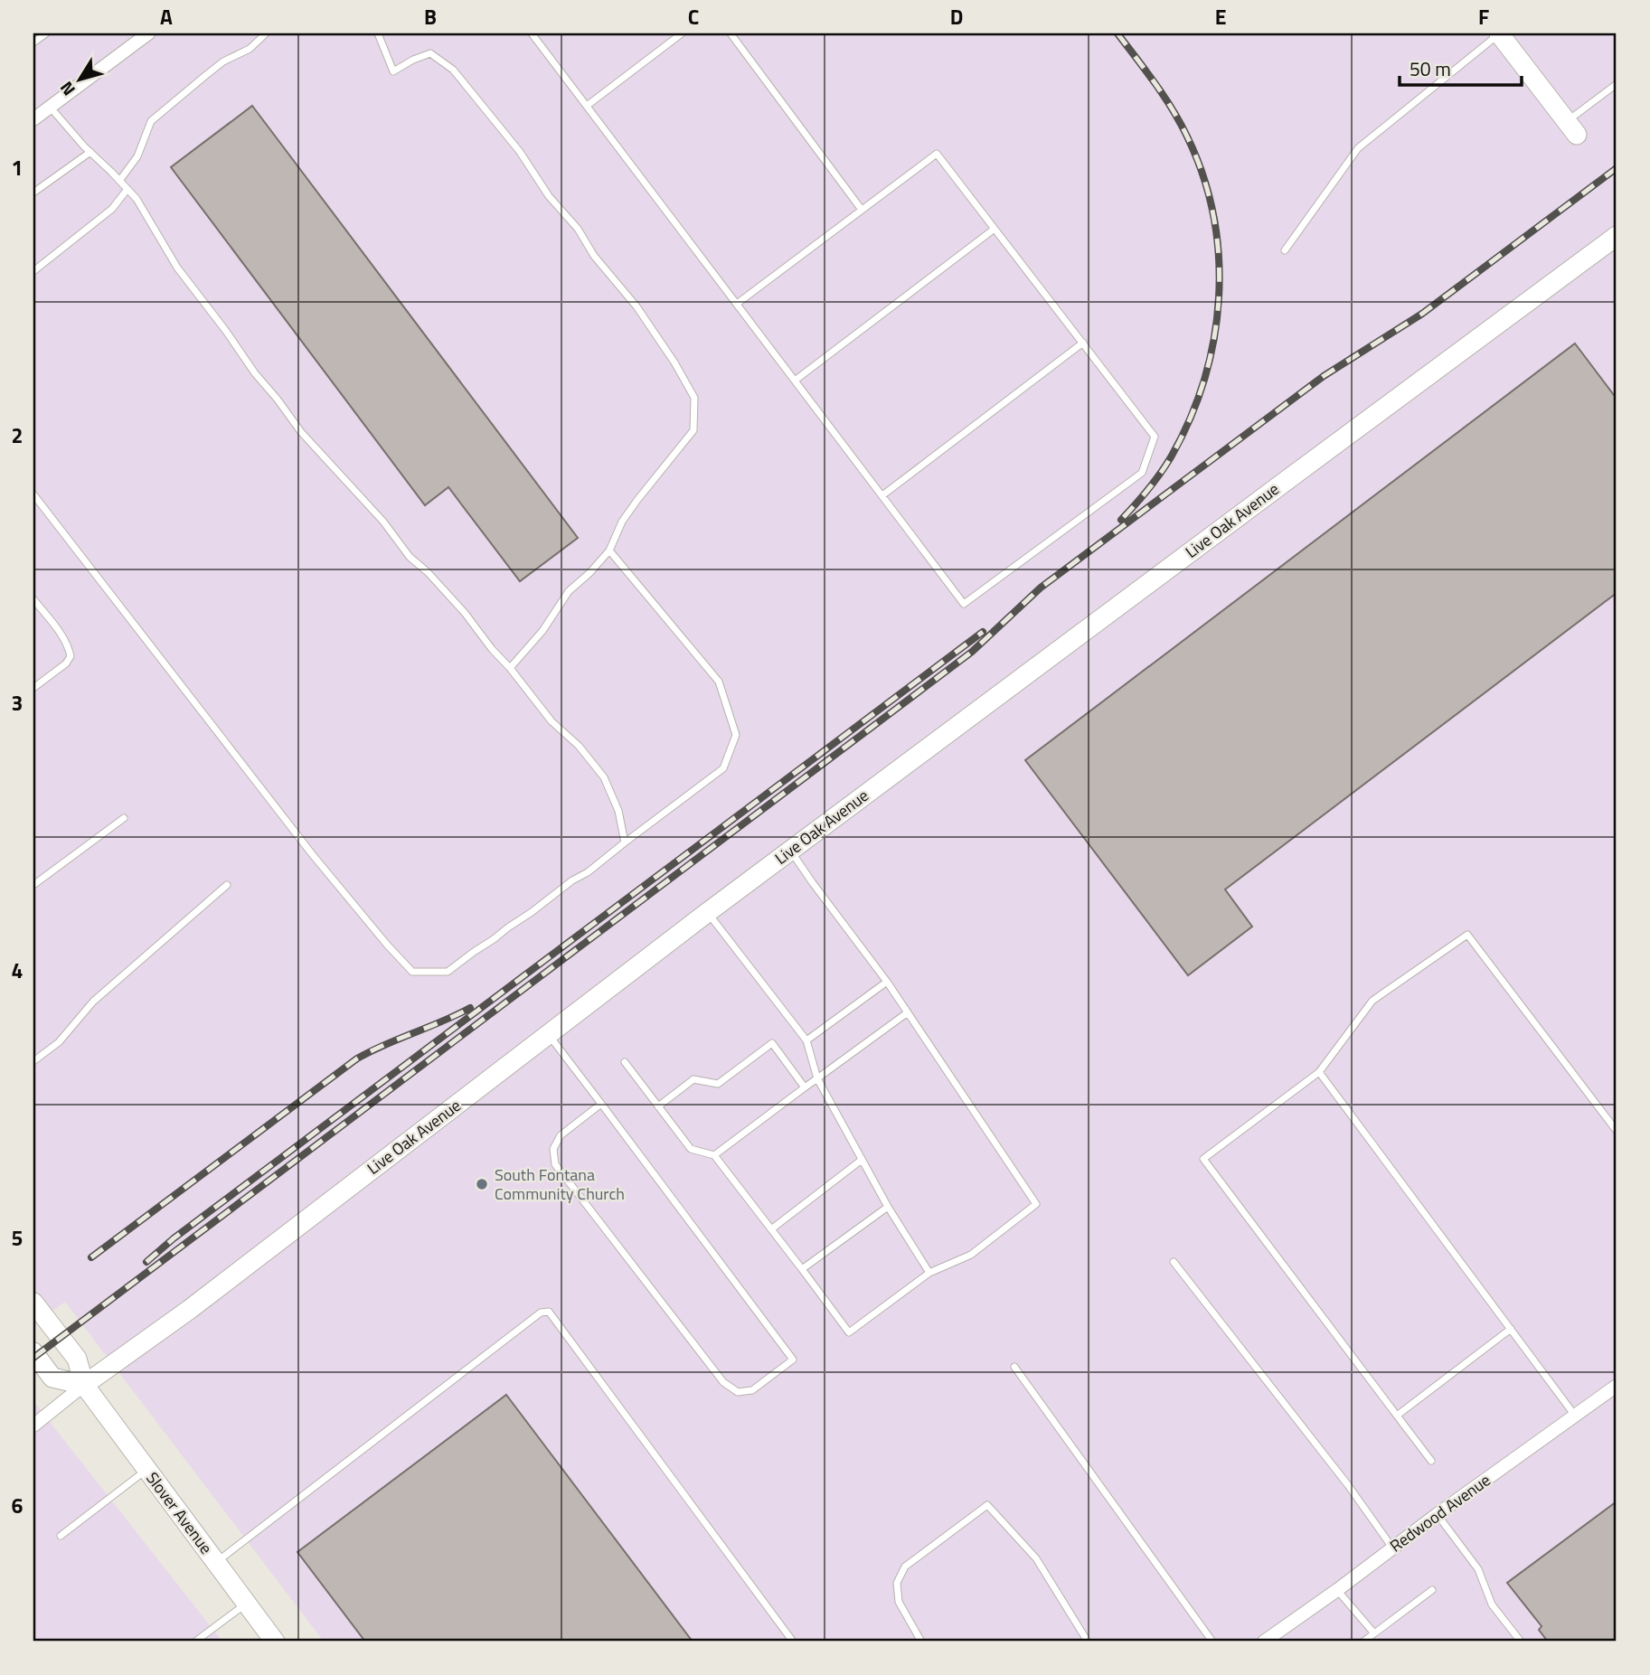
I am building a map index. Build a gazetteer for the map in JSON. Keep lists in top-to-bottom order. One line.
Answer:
{"streets":{"street":["Live Oak Avenue","Slover Avenue","Redwood Avenue"]},"crossings":[["Live Oak Avenue","Slover Avenue"]],"places":["South Fontana Community Church"],"scale_bar":"50 m","north":"bottom left","grid":{"columns":["A","B","C","D","E","F"],"rows":["1","2","3","4","5","6"]}}
